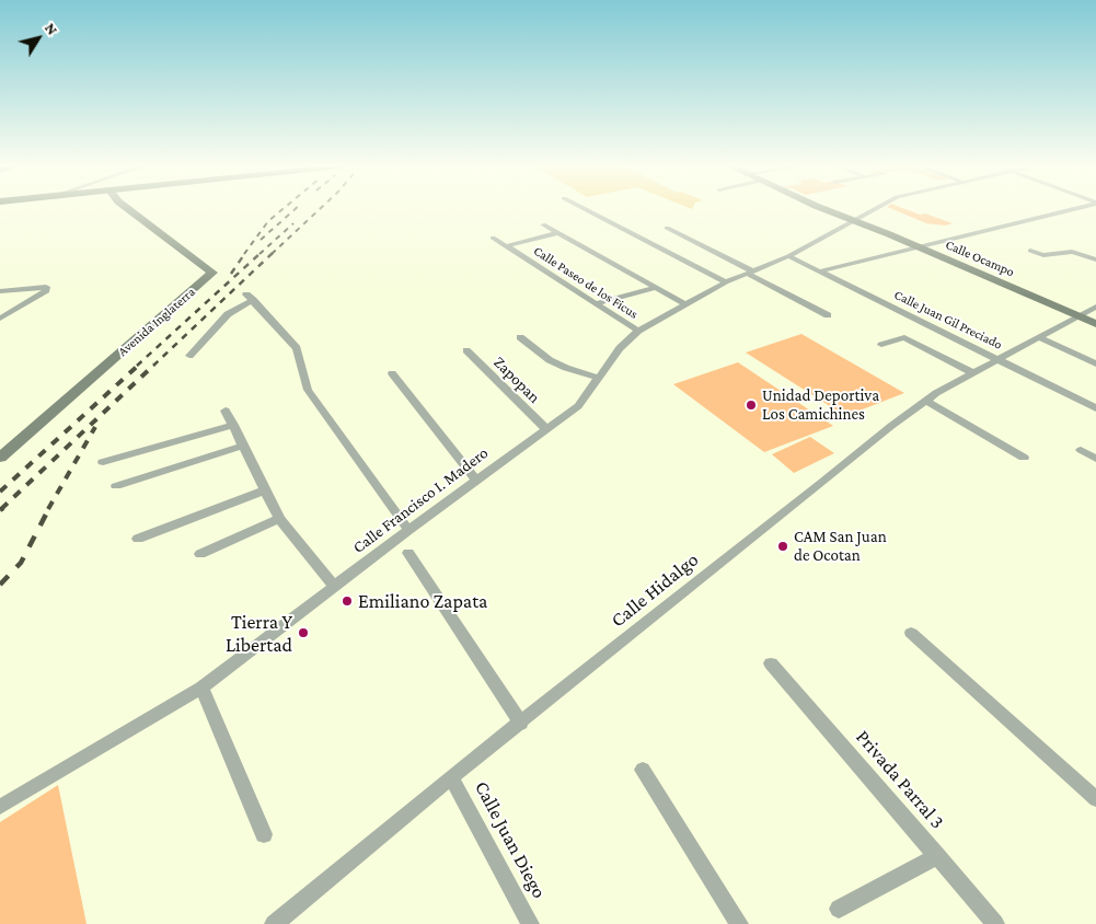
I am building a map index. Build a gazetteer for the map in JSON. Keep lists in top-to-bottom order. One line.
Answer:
{"streets":{"street":["Calle Ocampo","Calle Paseo de los Ficus","Calle Juan Gil Preciado","Avenida Inglaterra","Zapopan","Calle Francisco I. Madero","Calle Hidalgo","Privada Parral 3","Calle Juan Diego"]},"crossings":[["Calle Ocampo","Calle Francisco I. Madero"],["Calle Ocampo","Calle Hidalgo"],["Calle Paseo de los Ficus","Calle Francisco I. Madero"],["Calle Juan Gil Preciado","Calle Francisco I. Madero"],["Calle Juan Gil Preciado","Calle Hidalgo"],["Zapopan","Calle Francisco I. Madero"],["Calle Hidalgo","Calle Juan Diego"]],"places":["Unidad Deportiva Los Camichines","CAM San Juan de Ocotan","Emiliano Zapata","Tierra Y Libertad"],"north":"top right"}
